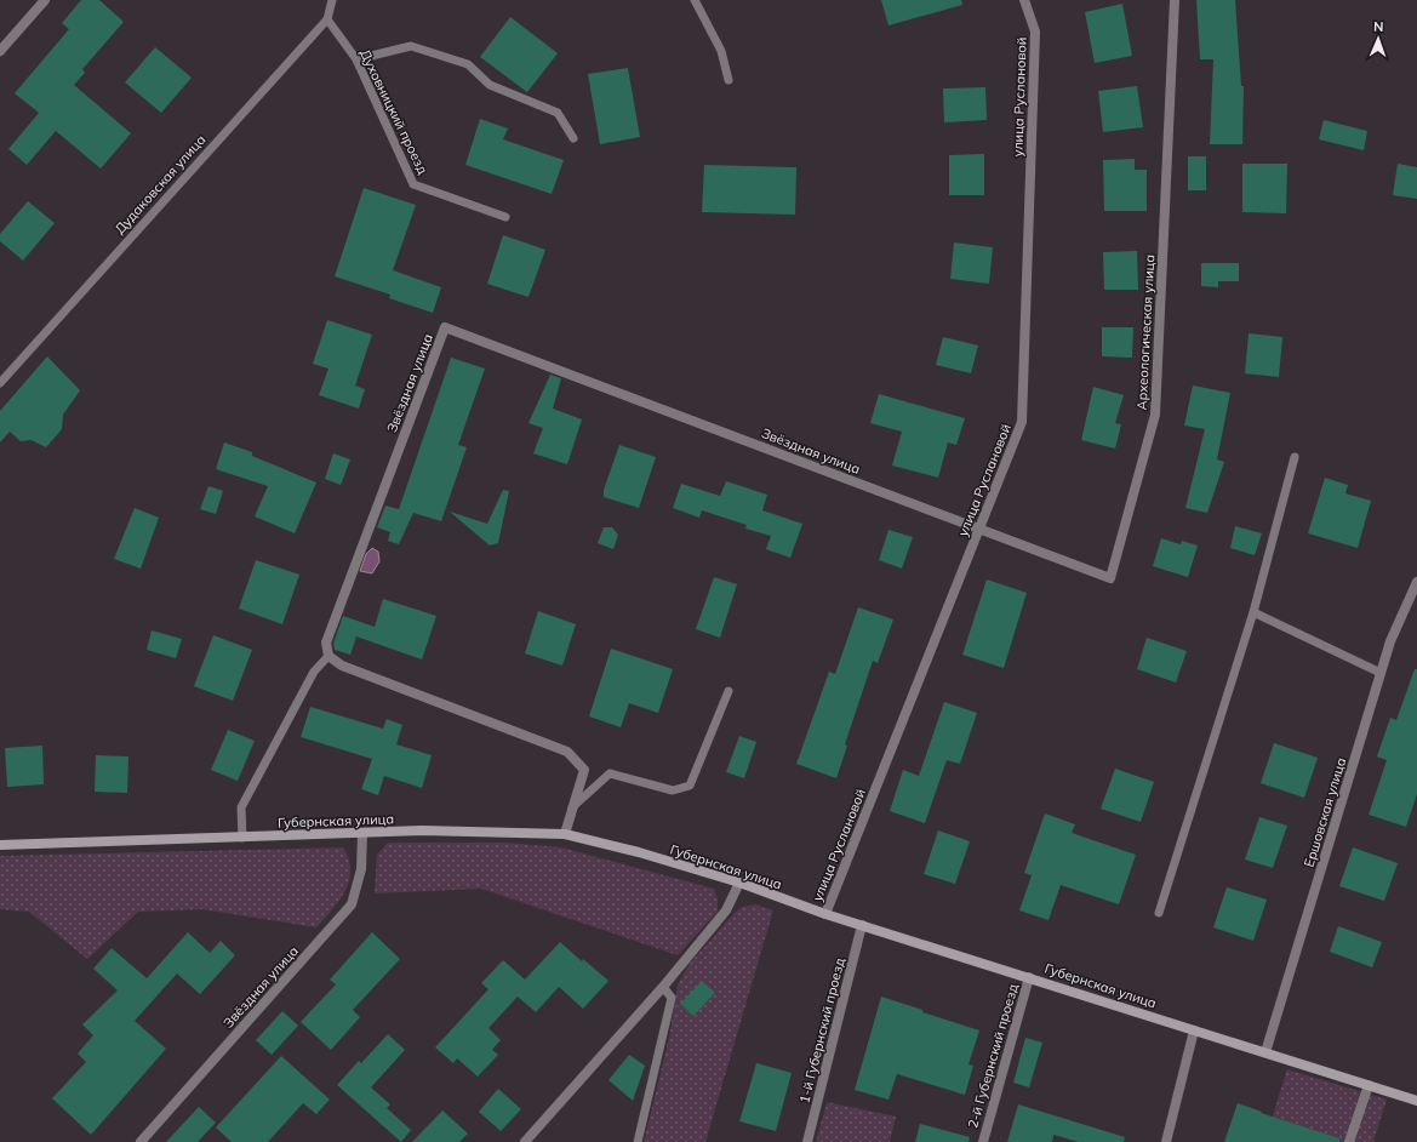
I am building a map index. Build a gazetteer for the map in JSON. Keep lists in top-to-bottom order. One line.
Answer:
{"streets":{"street":["улица Руслановой","Археологическая улица","Звёздная улица","Ершовская улица","Губернская улица","1-й Губернский проезд","2-й Губернский проезд"],"lane":["Духовницкий проезд","Дудаковская улица"]},"crossings":[["улица Руслановой","Археологическая улица"],["улица Руслановой","Звёздная улица"],["улица Руслановой","Губернская улица"],["Духовницкий проезд","Дудаковская улица"],["Археологическая улица","Звёздная улица"],["Звёздная улица","Губернская улица"],["Ершовская улица","Губернская улица"],["Губернская улица","1-й Губернский проезд"],["Губернская улица","2-й Губернский проезд"]],"north":"top"}
